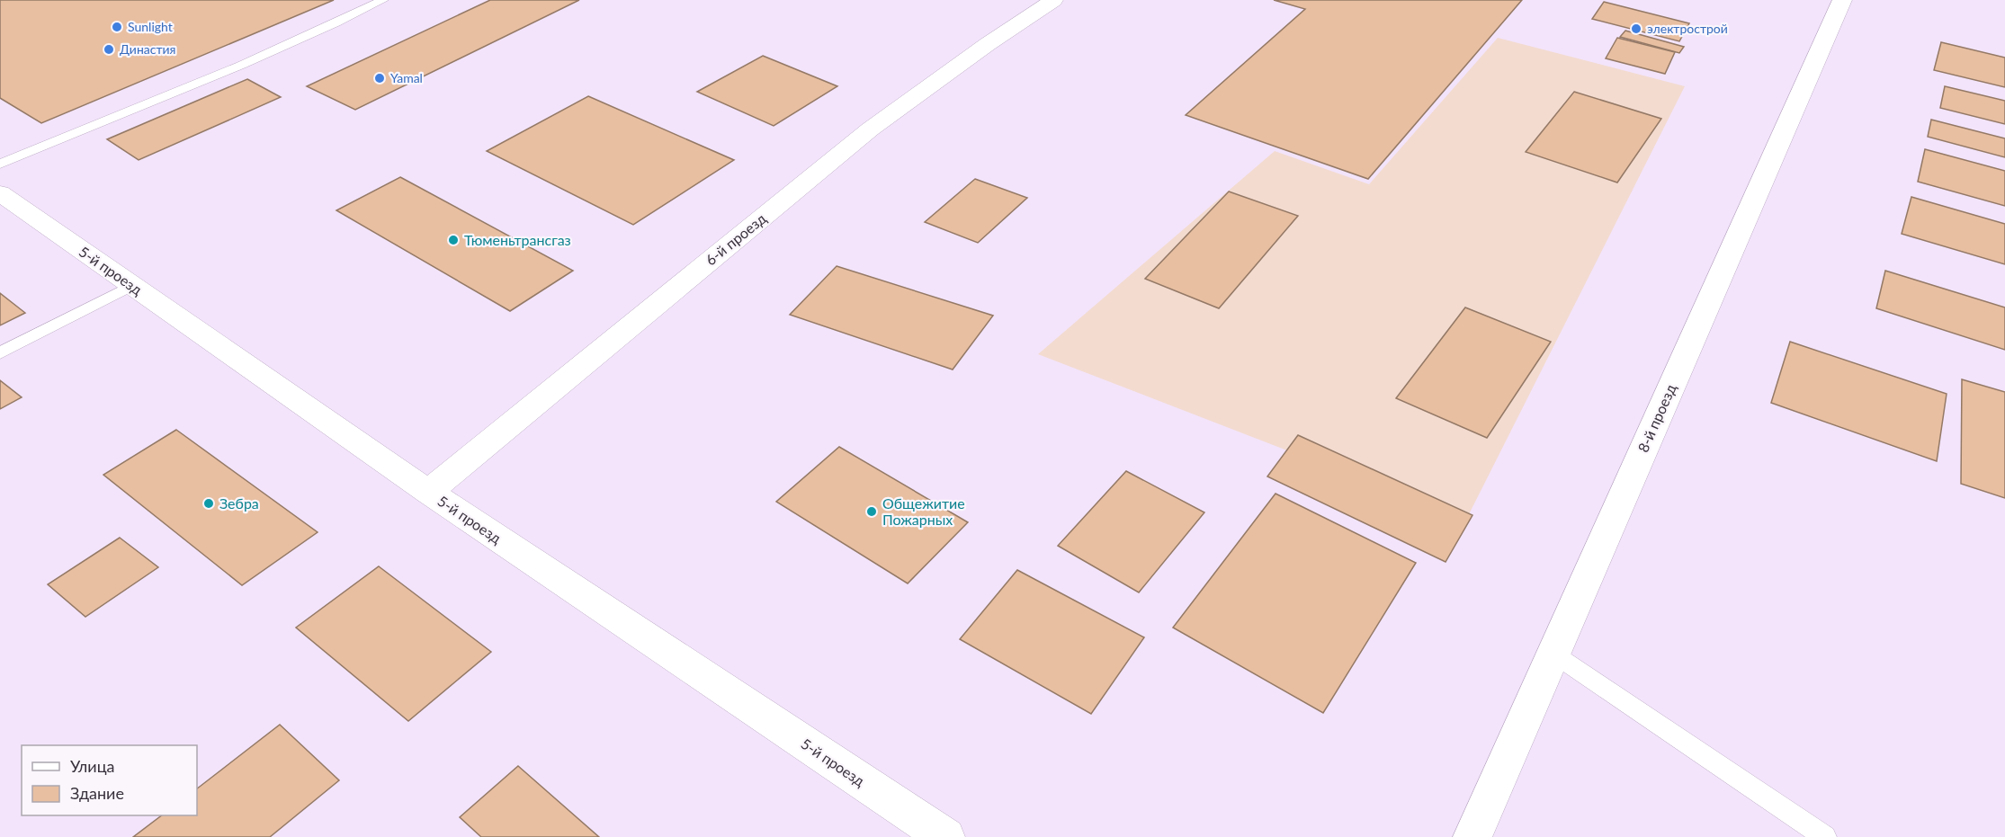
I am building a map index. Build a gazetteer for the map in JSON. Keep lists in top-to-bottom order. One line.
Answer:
{"streets":{"street":["6-й проезд","5-й проезд","8-й проезд"]},"crossings":[["6-й проезд","5-й проезд"]],"places":["Sunlight","электрострой","Династия","Yamal","Тюменьтрансгаз","Зебра","Общежитие Пожарных"],"legend":["Улица","Здание"]}
